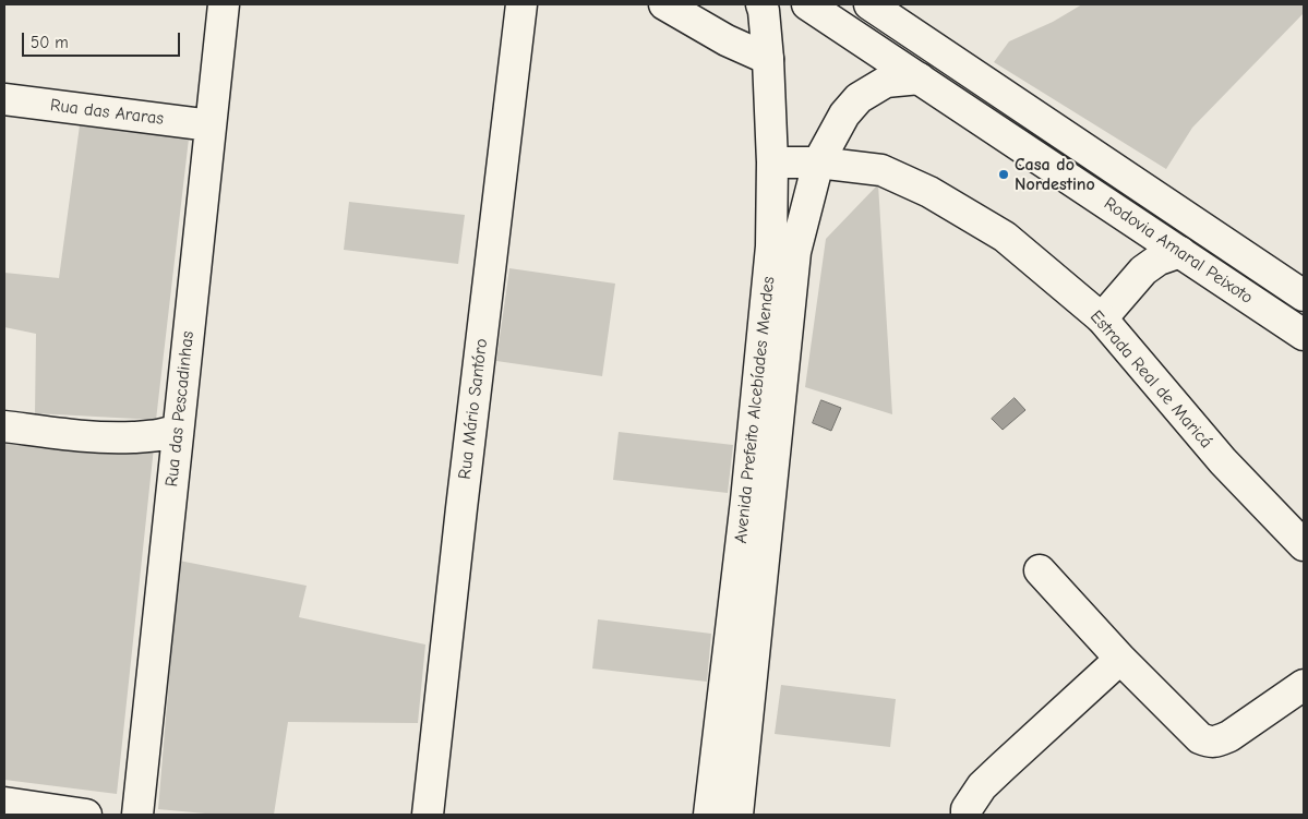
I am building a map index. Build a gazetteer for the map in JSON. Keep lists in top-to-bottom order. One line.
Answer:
{"streets":{"main road":["Rua das Araras","Rodovia Amaral Peixoto","Estrada Real de Maricá","Rua das Pescadinhas","Rua Mário Santóro","Avenida Prefeito Alcebíades Mendes"]},"crossings":[["Rua das Araras","Rua das Pescadinhas"],["Rodovia Amaral Peixoto","Avenida Prefeito Alcebíades Mendes"],["Estrada Real de Maricá","Avenida Prefeito Alcebíades Mendes"]],"places":["Casa do Nordestino"],"scale_bar":"50 m"}
